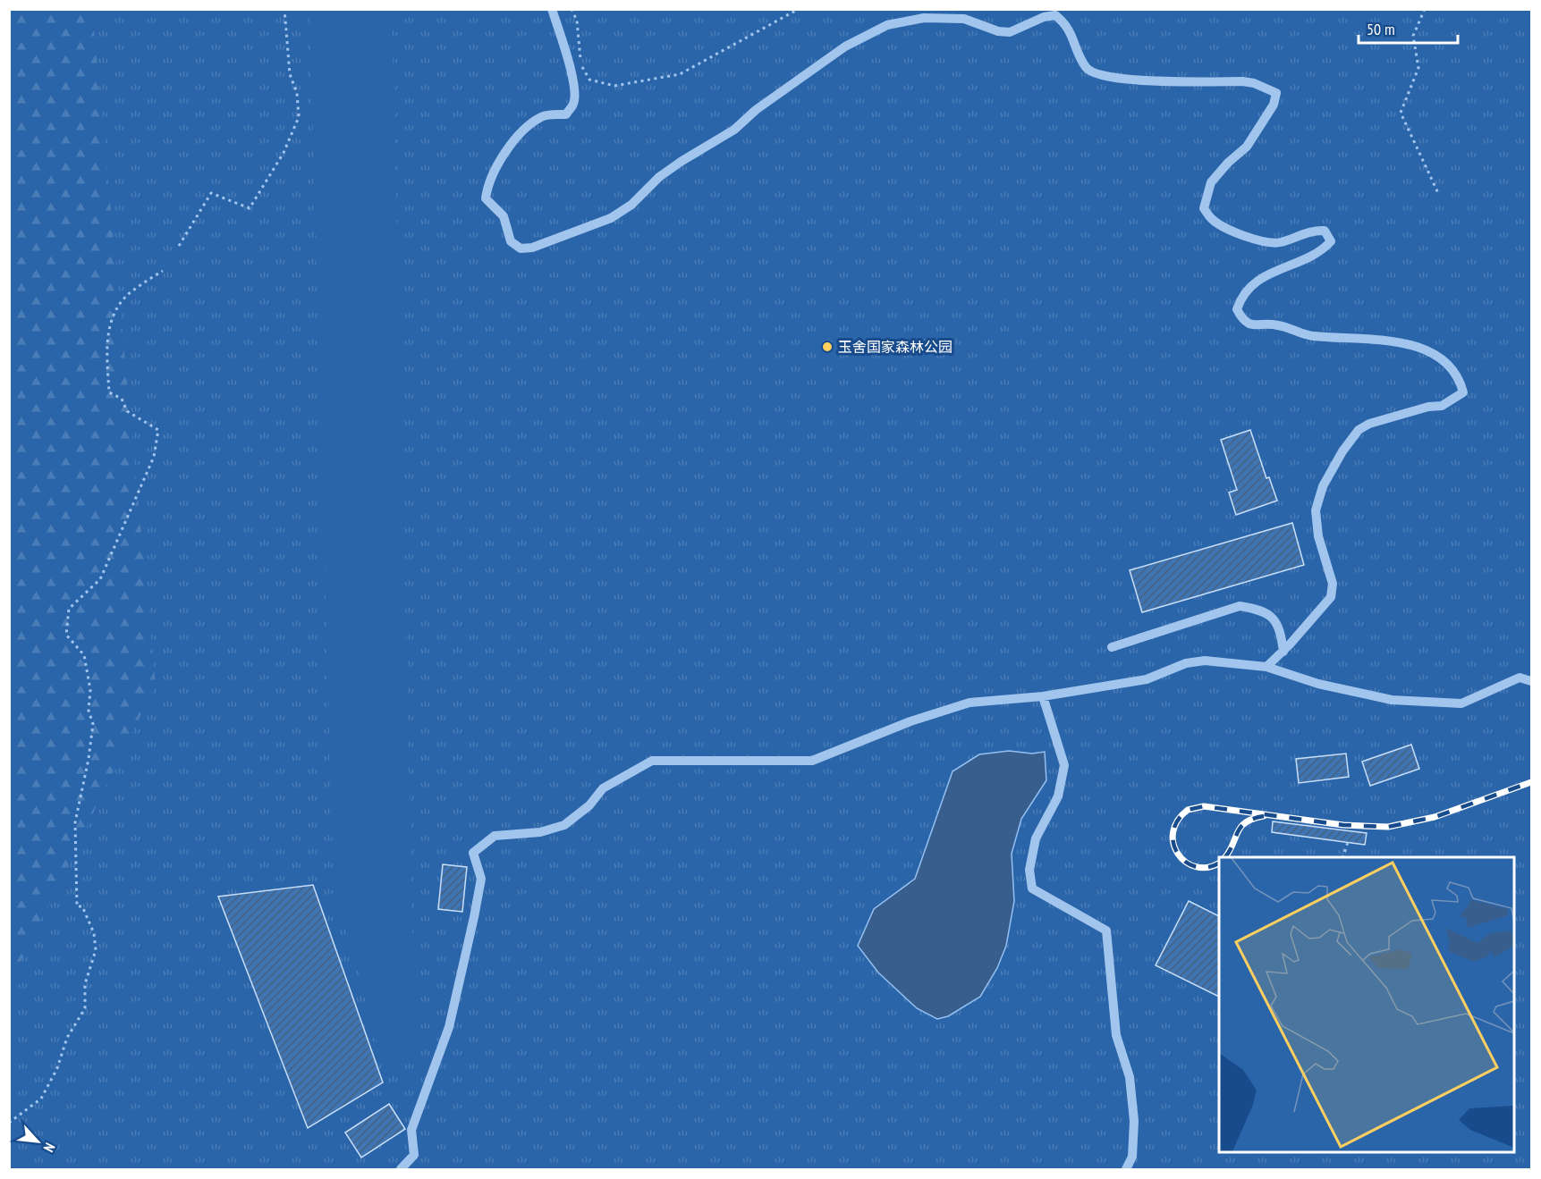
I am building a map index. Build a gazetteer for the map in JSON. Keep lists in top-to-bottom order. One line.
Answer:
{"places":["玉舍国家森林公园"],"scale_bar":"50 m","north":"bottom right"}
